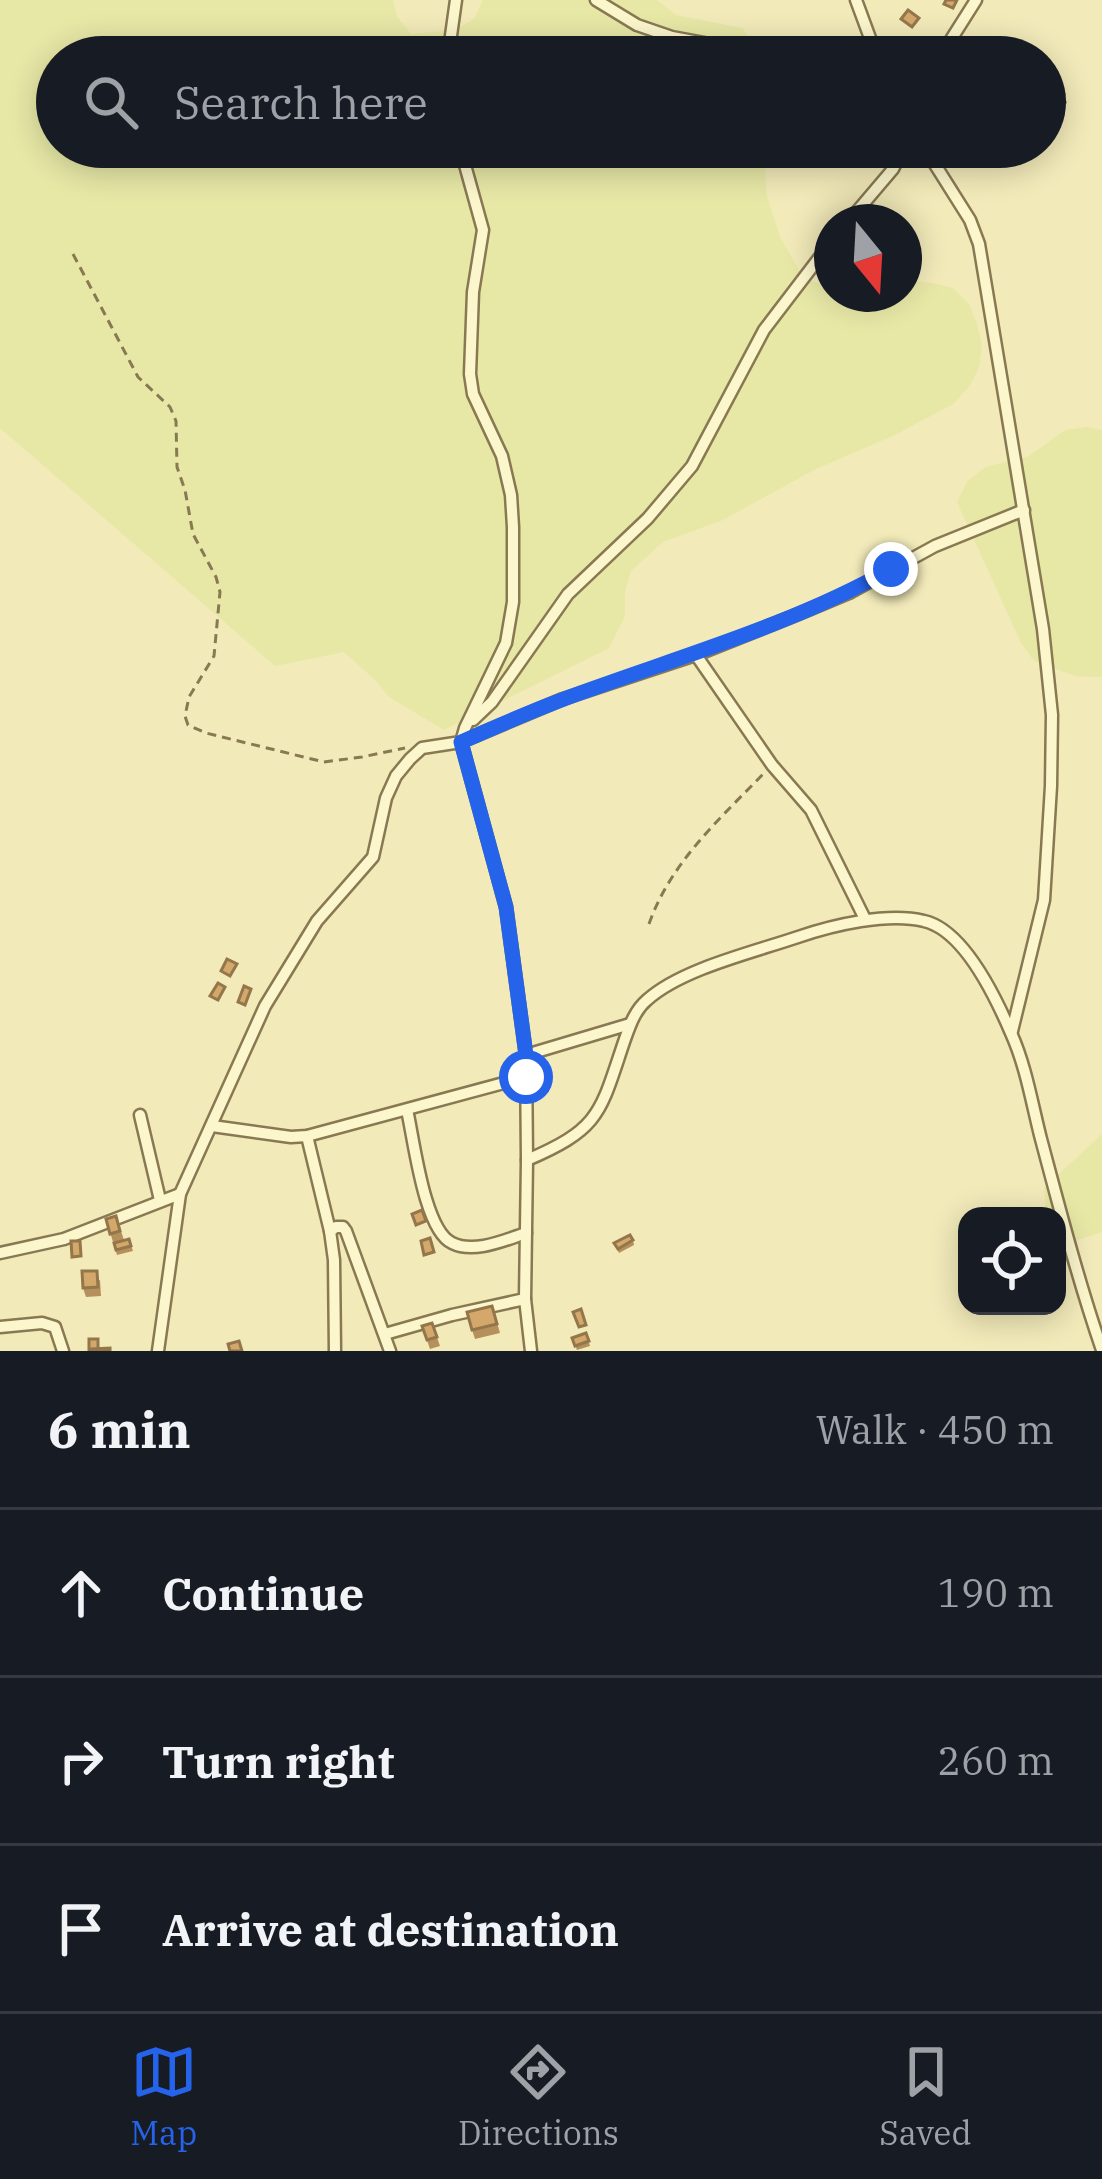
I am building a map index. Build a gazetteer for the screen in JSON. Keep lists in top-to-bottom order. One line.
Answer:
{"north":"bottom","page":{"search":"Search here","heading":["6 min","Walk · 450 m"],"list":[["Continue","190 m"],["Turn right","260 m"],"Arrive at destination"],"nav":["Map","Directions","Saved"]}}
